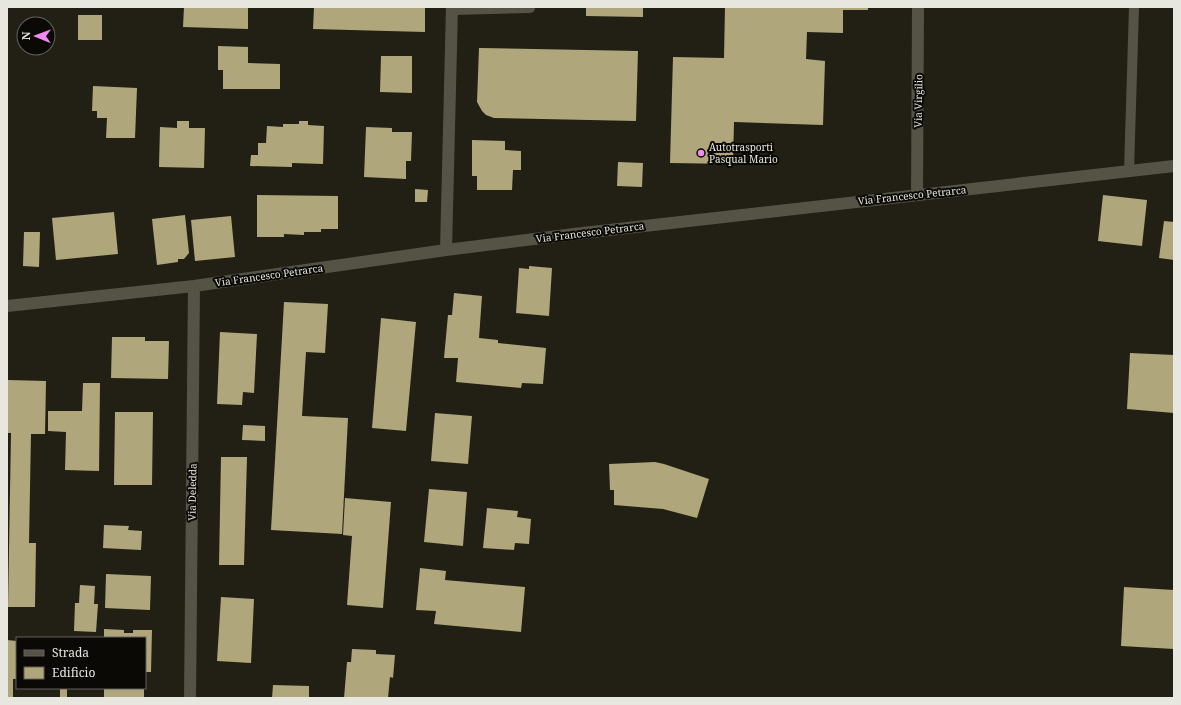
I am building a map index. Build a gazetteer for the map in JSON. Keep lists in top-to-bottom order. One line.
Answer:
{"streets":{"street":["Via Virgilio","Via Francesco Petrarca","Via Deledda"]},"crossings":[["Via Virgilio","Via Francesco Petrarca"],["Via Francesco Petrarca","Via Deledda"]],"places":["Autotrasporti Pasqual Mario"],"legend":["Strada","Edificio"],"north":"left"}
